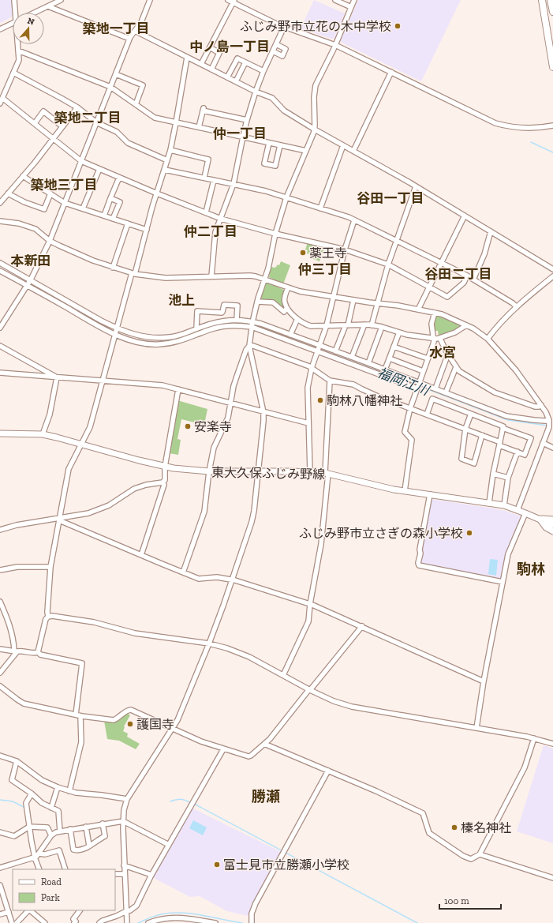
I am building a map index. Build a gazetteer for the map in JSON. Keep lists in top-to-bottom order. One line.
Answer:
{"streets":{"main road":["東大久保ふじみ野線"]},"districts":["築地一丁目","中ノ島一丁目","築地二丁目","仲一丁目","築地三丁目","谷田一丁目","仲二丁目","本新田","仲三丁目","谷田二丁目","池上","水宮","駒林","勝瀬"],"water":["福岡江川"],"places":["ふじみ野市立花の木中学校","薬王寺","駒林八幡神社","安楽寺","ふじみ野市立さぎの森小学校","護国寺","榛名神社","富士見市立勝瀬小学校"],"legend":["Road","Park"],"scale_bar":"100 m","north":"top"}
